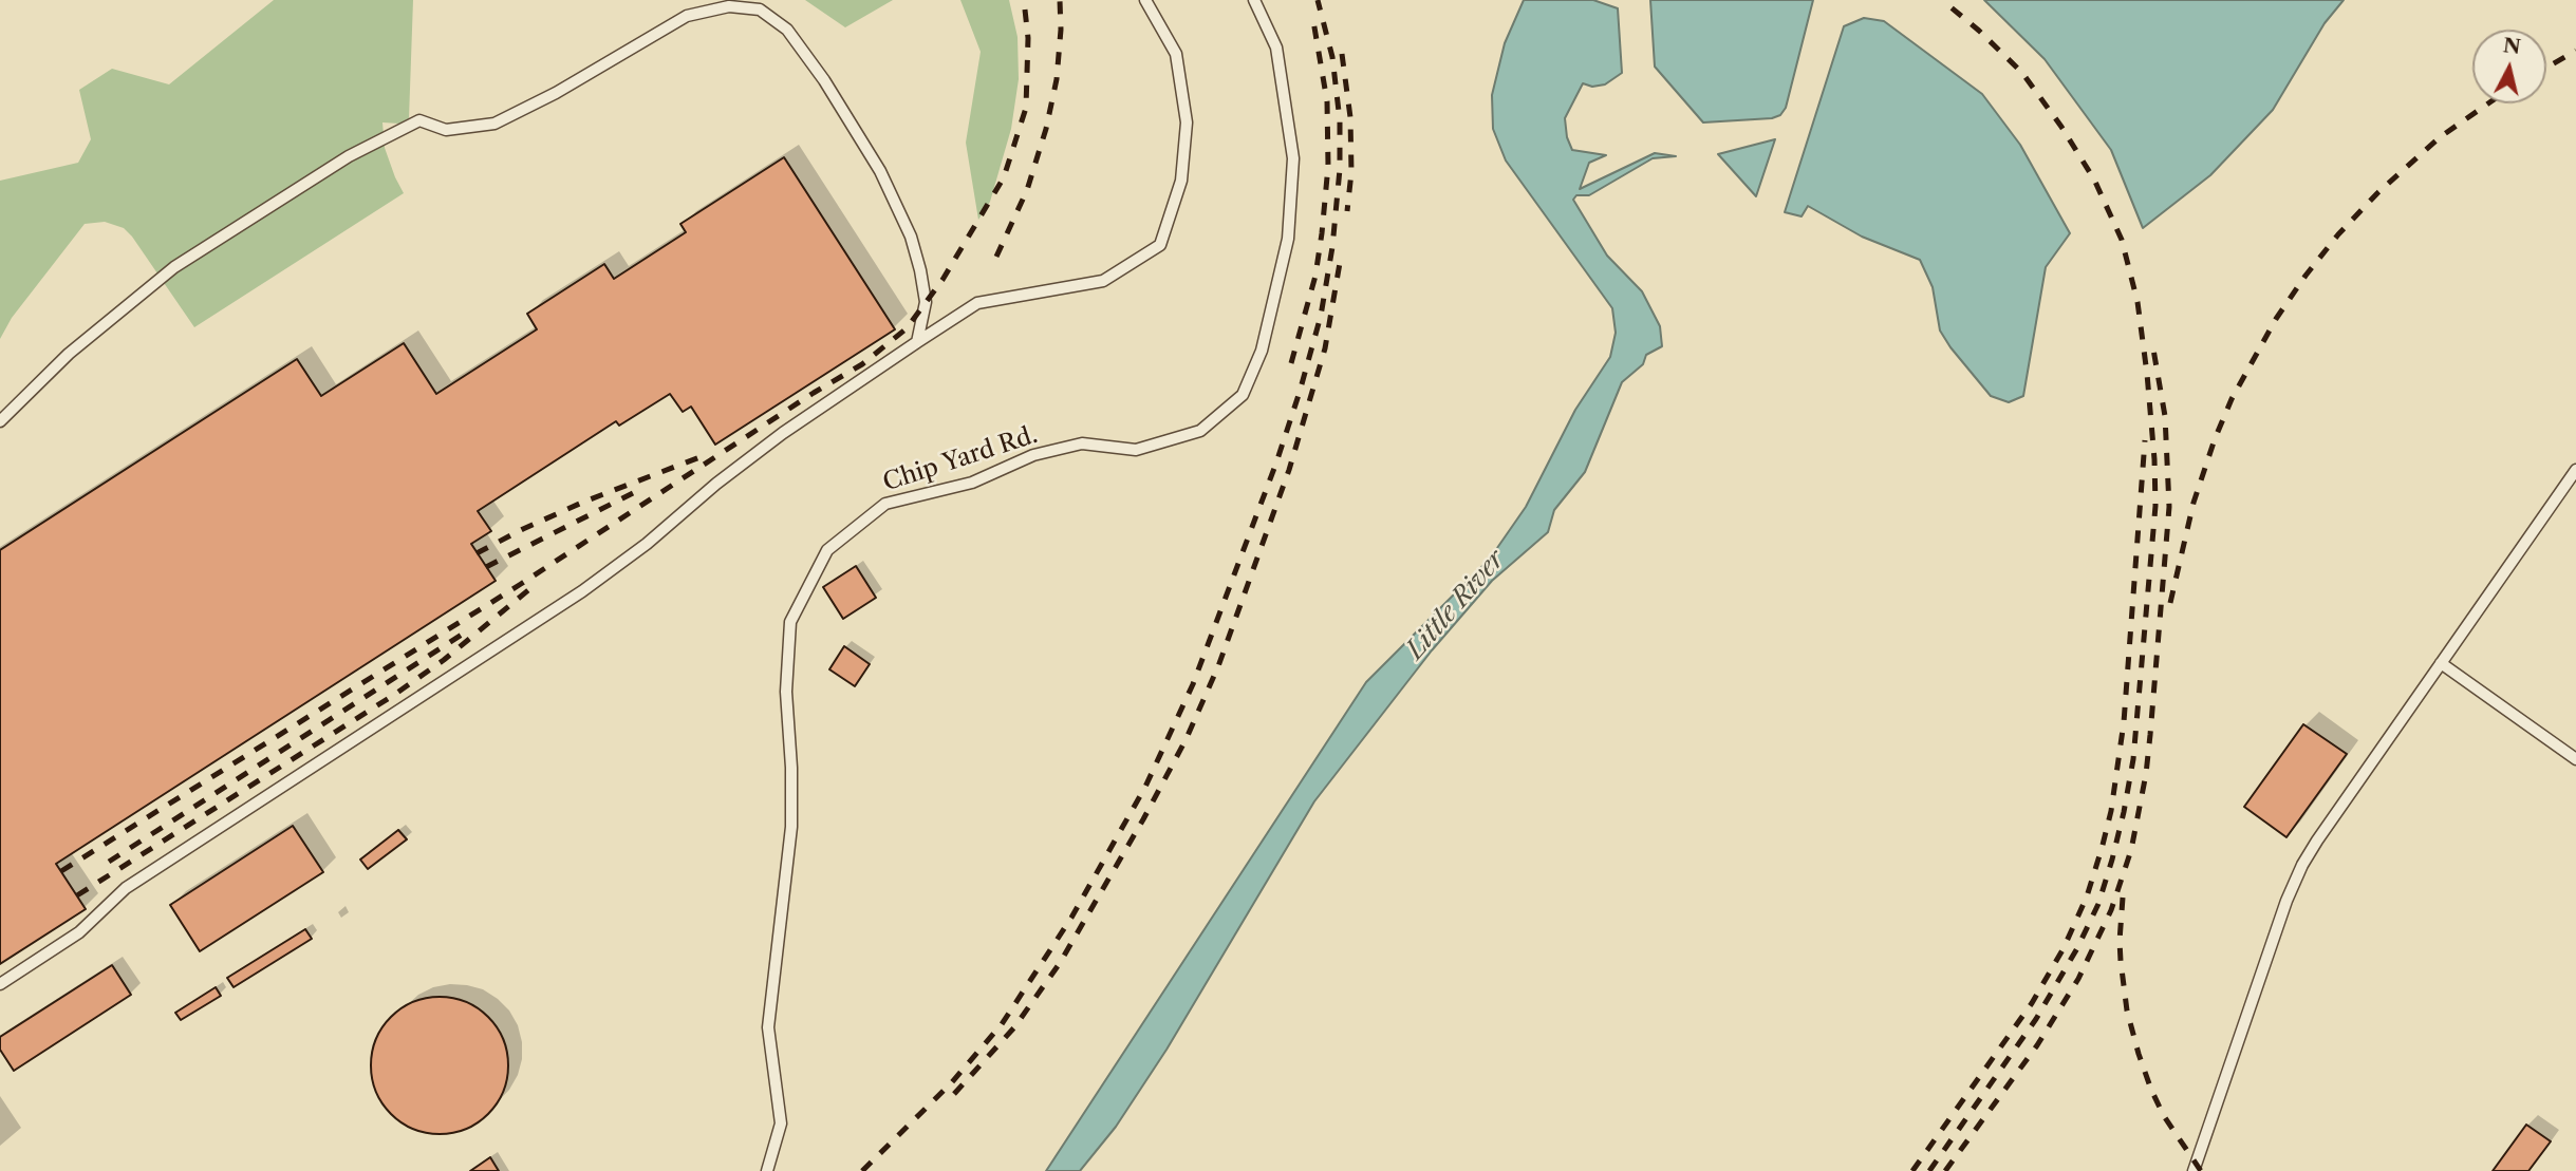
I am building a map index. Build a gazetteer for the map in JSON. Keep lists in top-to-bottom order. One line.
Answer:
{"streets":{"lane":["Chip Yard Rd."]},"water":["Little River"],"north":"top"}
